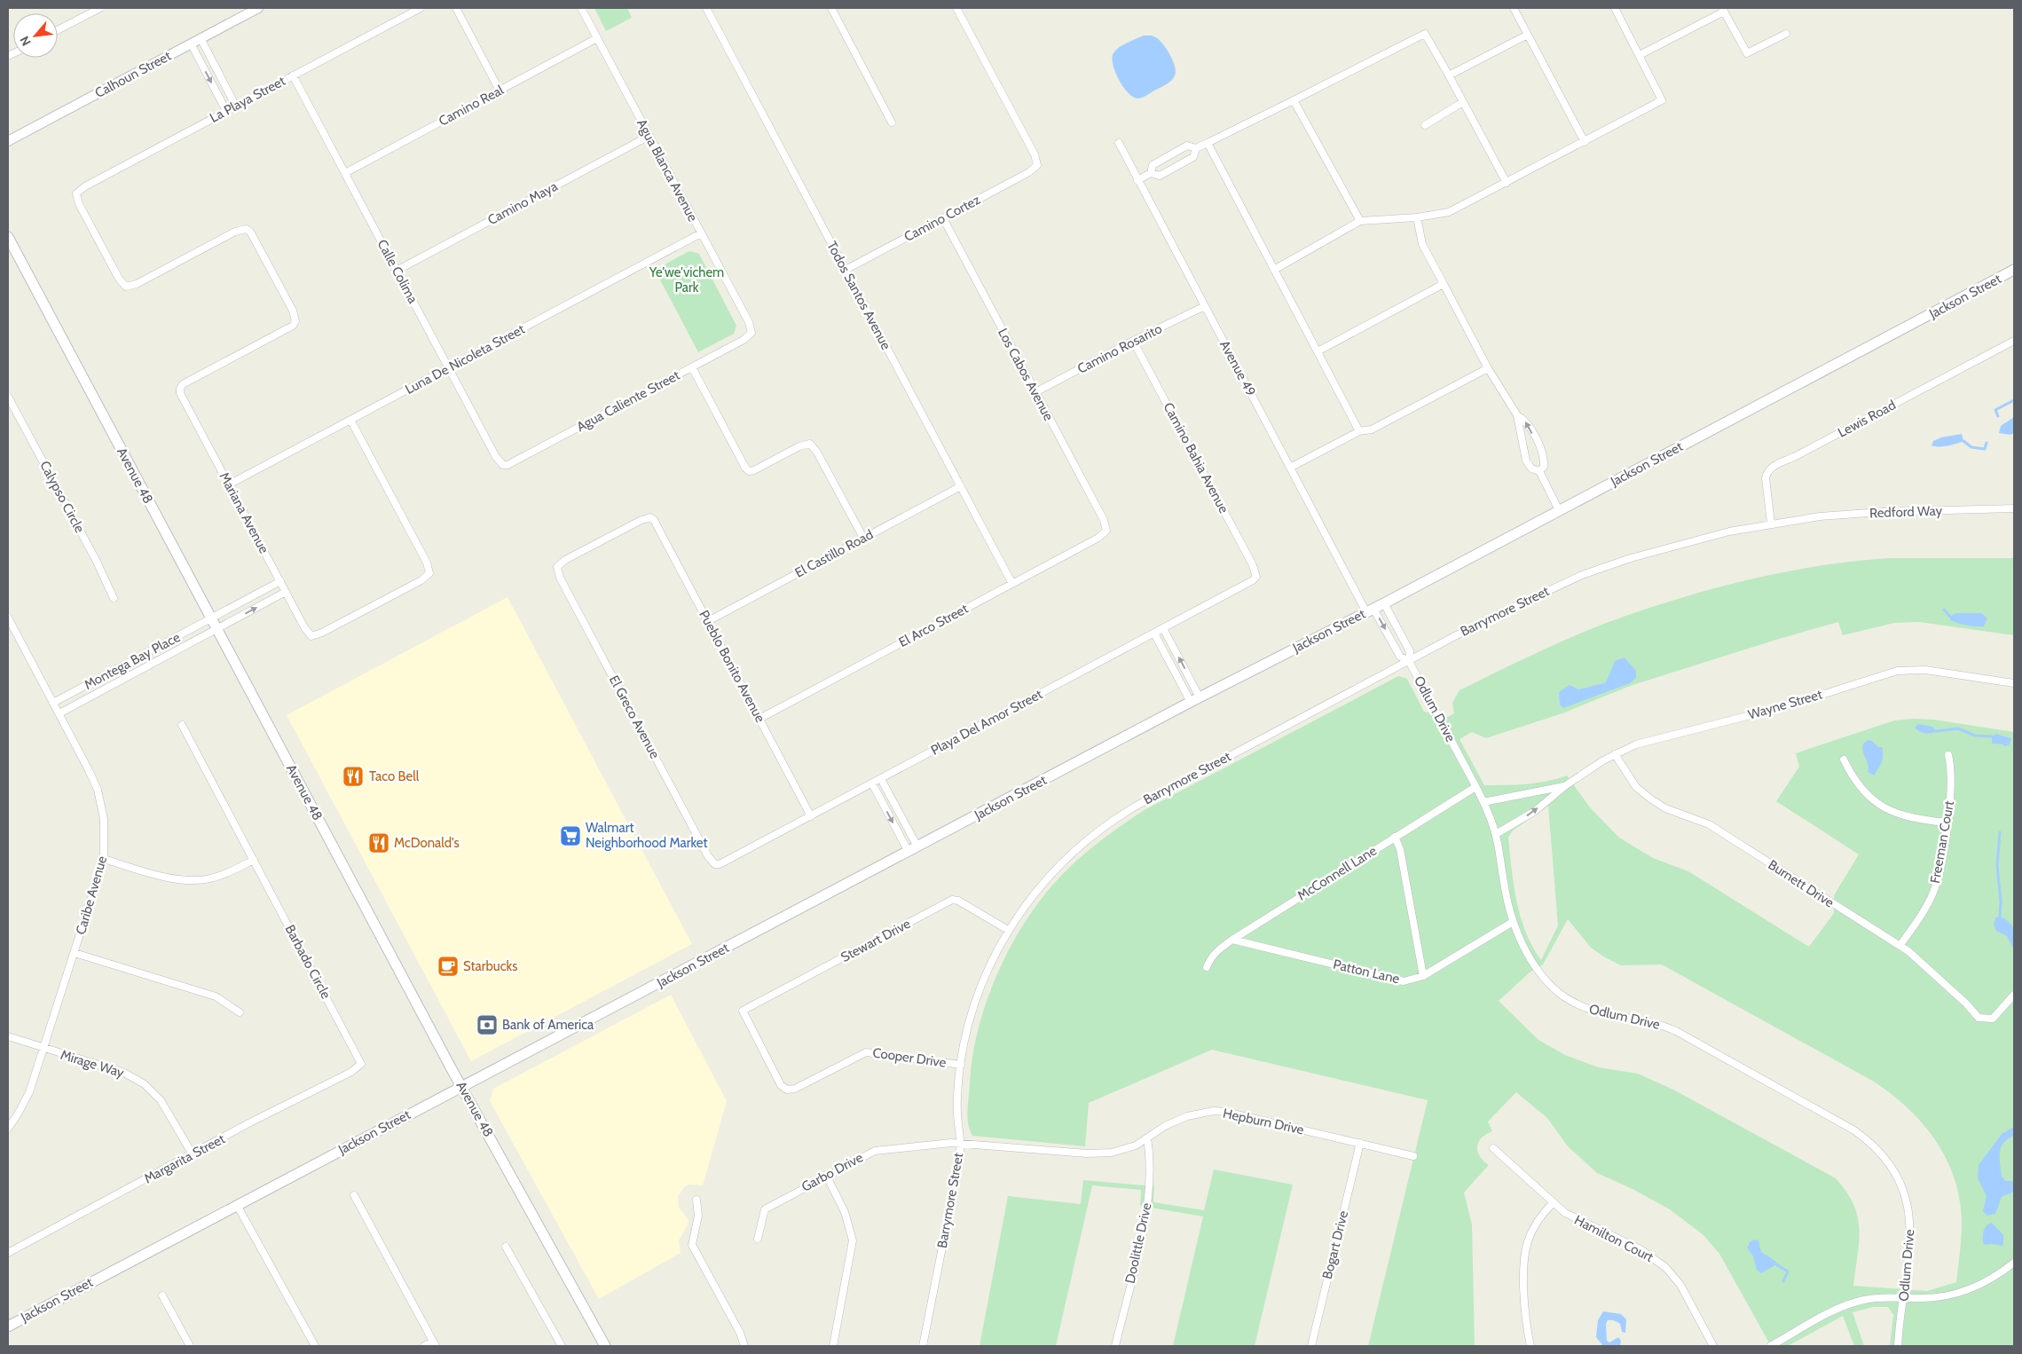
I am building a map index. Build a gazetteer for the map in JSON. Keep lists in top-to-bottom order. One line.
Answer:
{"streets":{"main road":["Jackson Street","Avenue 48"],"street":["Calhoun Street","La Playa Street","Camino Real","Agua Blanca Avenue","Camino Maya","Camino Cortez","Calle Colima","Todos Santos Avenue","Camino Rosarito","Luna De Nicoleta Street","Avenue 49","Los Cabos Avenue","Agua Caliente Street","Lewis Road","Camino Bahia Avenue","Calypso Circle","Redford Way","Mariana Avenue","El Castillo Road","Barrymore Street","El Arco Street","Montega Bay Place","Pueblo Bonito Avenue","Wayne Street","Odlum Drive","El Greco Avenue","Playa Del Amor Street","Freeman Court","McConnell Lane","Burnett Drive","Caribe Avenue","Stewart Drive","Barbado Circle","Patton Lane","Cooper Drive","Mirage Way","Hepburn Drive","Margarita Street","Garbo Drive","Hamilton Court","Doolittle Drive","Bogart Drive"]},"crossings":[["La Playa Street","Calle Colima"],["La Playa Street","Mariana Avenue"],["Camino Real","Agua Blanca Avenue"],["Camino Real","Calle Colima"],["Agua Blanca Avenue","Camino Maya"],["Agua Blanca Avenue","Luna De Nicoleta Street"],["Agua Blanca Avenue","Agua Caliente Street"],["Camino Maya","Calle Colima"],["Camino Cortez","Todos Santos Avenue"],["Camino Cortez","Los Cabos Avenue"],["Calle Colima","Luna De Nicoleta Street"],["Calle Colima","Agua Caliente Street"],["Todos Santos Avenue","El Castillo Road"],["Todos Santos Avenue","El Arco Street"],["Jackson Street","Avenue 49"],["Jackson Street","Avenue 48"],["Jackson Street","Odlum Drive"],["Camino Rosarito","Avenue 49"],["Camino Rosarito","Los Cabos Avenue"],["Camino Rosarito","Camino Bahia Avenue"],["Luna De Nicoleta Street","Mariana Avenue"],["Avenue 49","Odlum Drive"],["Los Cabos Avenue","El Arco Street"],["Lewis Road","Barrymore Street"],["Camino Bahia Avenue","Playa Del Amor Street"],["Avenue 48","Montega Bay Place"],["Redford Way","Barrymore Street"],["Mariana Avenue","Montega Bay Place"],["El Castillo Road","Pueblo Bonito Avenue"],["Barrymore Street","Odlum Drive"],["Barrymore Street","Stewart Drive"],["Barrymore Street","Cooper Drive"],["Barrymore Street","Hepburn Drive"],["Barrymore Street","Garbo Drive"],["El Arco Street","Pueblo Bonito Avenue"],["Montega Bay Place","Caribe Avenue"],["Pueblo Bonito Avenue","El Greco Avenue"],["Pueblo Bonito Avenue","Playa Del Amor Street"],["Wayne Street","Odlum Drive"],["Wayne Street","Burnett Drive"],["Odlum Drive","McConnell Lane"],["Odlum Drive","Patton Lane"],["El Greco Avenue","Playa Del Amor Street"],["Freeman Court","Burnett Drive"],["McConnell Lane","Patton Lane"],["Caribe Avenue","Mirage Way"],["Stewart Drive","Cooper Drive"],["Barbado Circle","Margarita Street"],["Mirage Way","Margarita Street"],["Hepburn Drive","Garbo Drive"],["Hepburn Drive","Doolittle Drive"],["Hepburn Drive","Bogart Drive"]],"parks":["Ye'we'vichem Park"],"places":{"restaurant":["Taco Bell","McDonald's"],"supermarket":["Walmart Neighborhood Market"],"cafe":["Starbucks"],"bank":["Bank of America"]},"north":"bottom left"}
